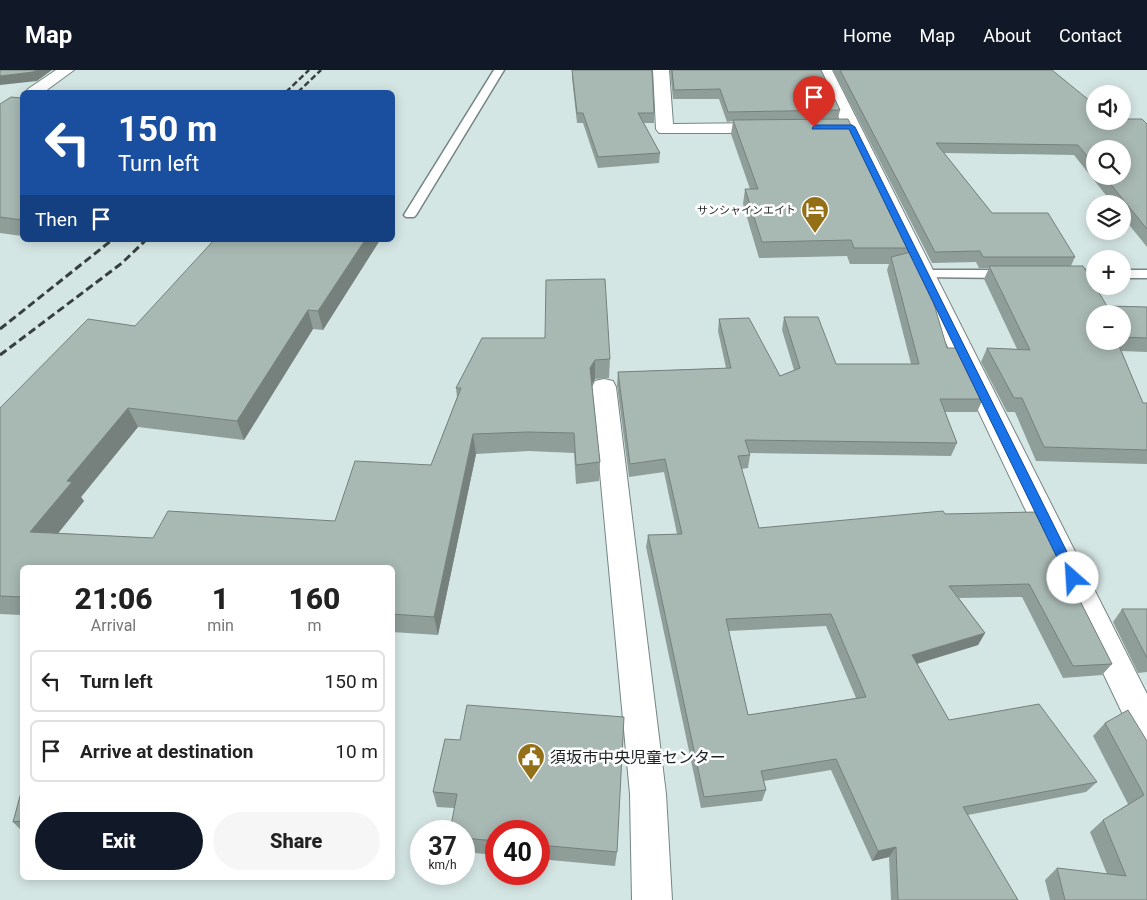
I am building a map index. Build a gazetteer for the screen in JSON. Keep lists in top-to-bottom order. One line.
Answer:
{"places":{"hotel":["サンシャインエイト"],"public building":["須坂市中央児童センター"]},"page":{"header":"Map","nav":["Home","Map","About","Contact"],"map_buttons":["+","−"],"turn":["150 m","Turn left"],"then":"Then","eta":["21:06","Arrival","1","min","160","m"],"list":[{"name":"Turn left","value":"150 m"},{"name":"Arrive at destination","value":"10 m"}],"buttons":["Exit","Share"],"speed":"37 km/h","limit":"40"}}
